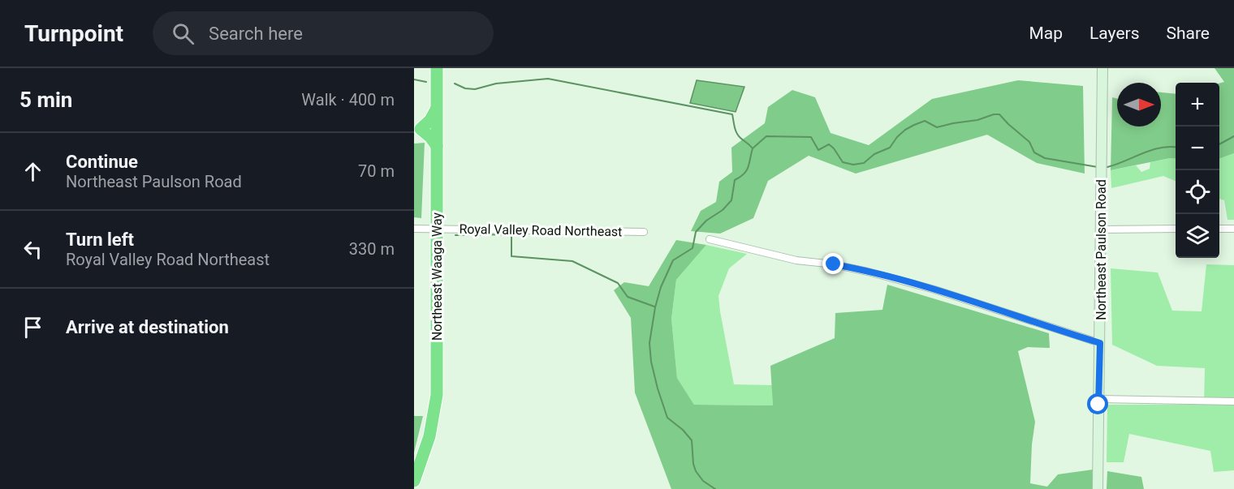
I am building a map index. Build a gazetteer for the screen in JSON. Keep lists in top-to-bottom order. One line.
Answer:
{"streets":{"highway":["Northeast Waaga Way"],"street":["Royal Valley Road Northeast","Northeast Paulson Road"]},"crossings":[["Royal Valley Road Northeast","Northeast Waaga Way"]],"north":"right","page":{"header":"Turnpoint","search":"Search here","nav":["Map","Layers","Share"],"heading":["5 min","Walk · 400 m"],"map_buttons":["+","−"],"list":[["Continue","Northeast Paulson Road","70 m"],["Turn left","Royal Valley Road Northeast","330 m"],"Arrive at destination"]}}
